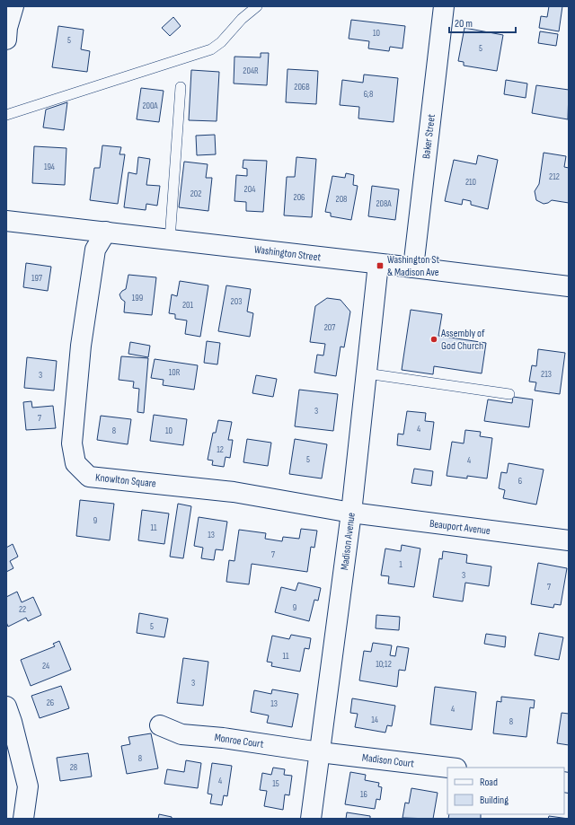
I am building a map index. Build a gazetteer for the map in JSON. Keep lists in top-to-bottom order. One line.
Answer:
{"streets":{"street":["Baker Street","Washington Street","Knowlton Square","Beauport Avenue","Madison Avenue","Monroe Court","Madison Court"]},"crossings":[["Baker Street","Washington Street"],["Washington Street","Knowlton Square"],["Washington Street","Madison Avenue"],["Knowlton Square","Beauport Avenue"],["Knowlton Square","Madison Avenue"],["Beauport Avenue","Madison Avenue"],["Madison Avenue","Monroe Court"],["Madison Avenue","Madison Court"],["Monroe Court","Madison Court"]],"places":{"transit":["Washington St & Madison Ave"],"other":["Assembly of God Church"]},"house_numbers":["10","5","5","204R","206B","6;8","200A","194","212","210","204","202","206","208","208A","197","199","203","201","207","10R","213","3","3","7","4","8","10","12","5","4","6","9","11","13","7","1","3","7","9","22","5","11","10;12","24","3","26","13","4","14","8","8","28","4","15","16"],"legend":["Road","Building"],"scale_bar":"20 m"}
